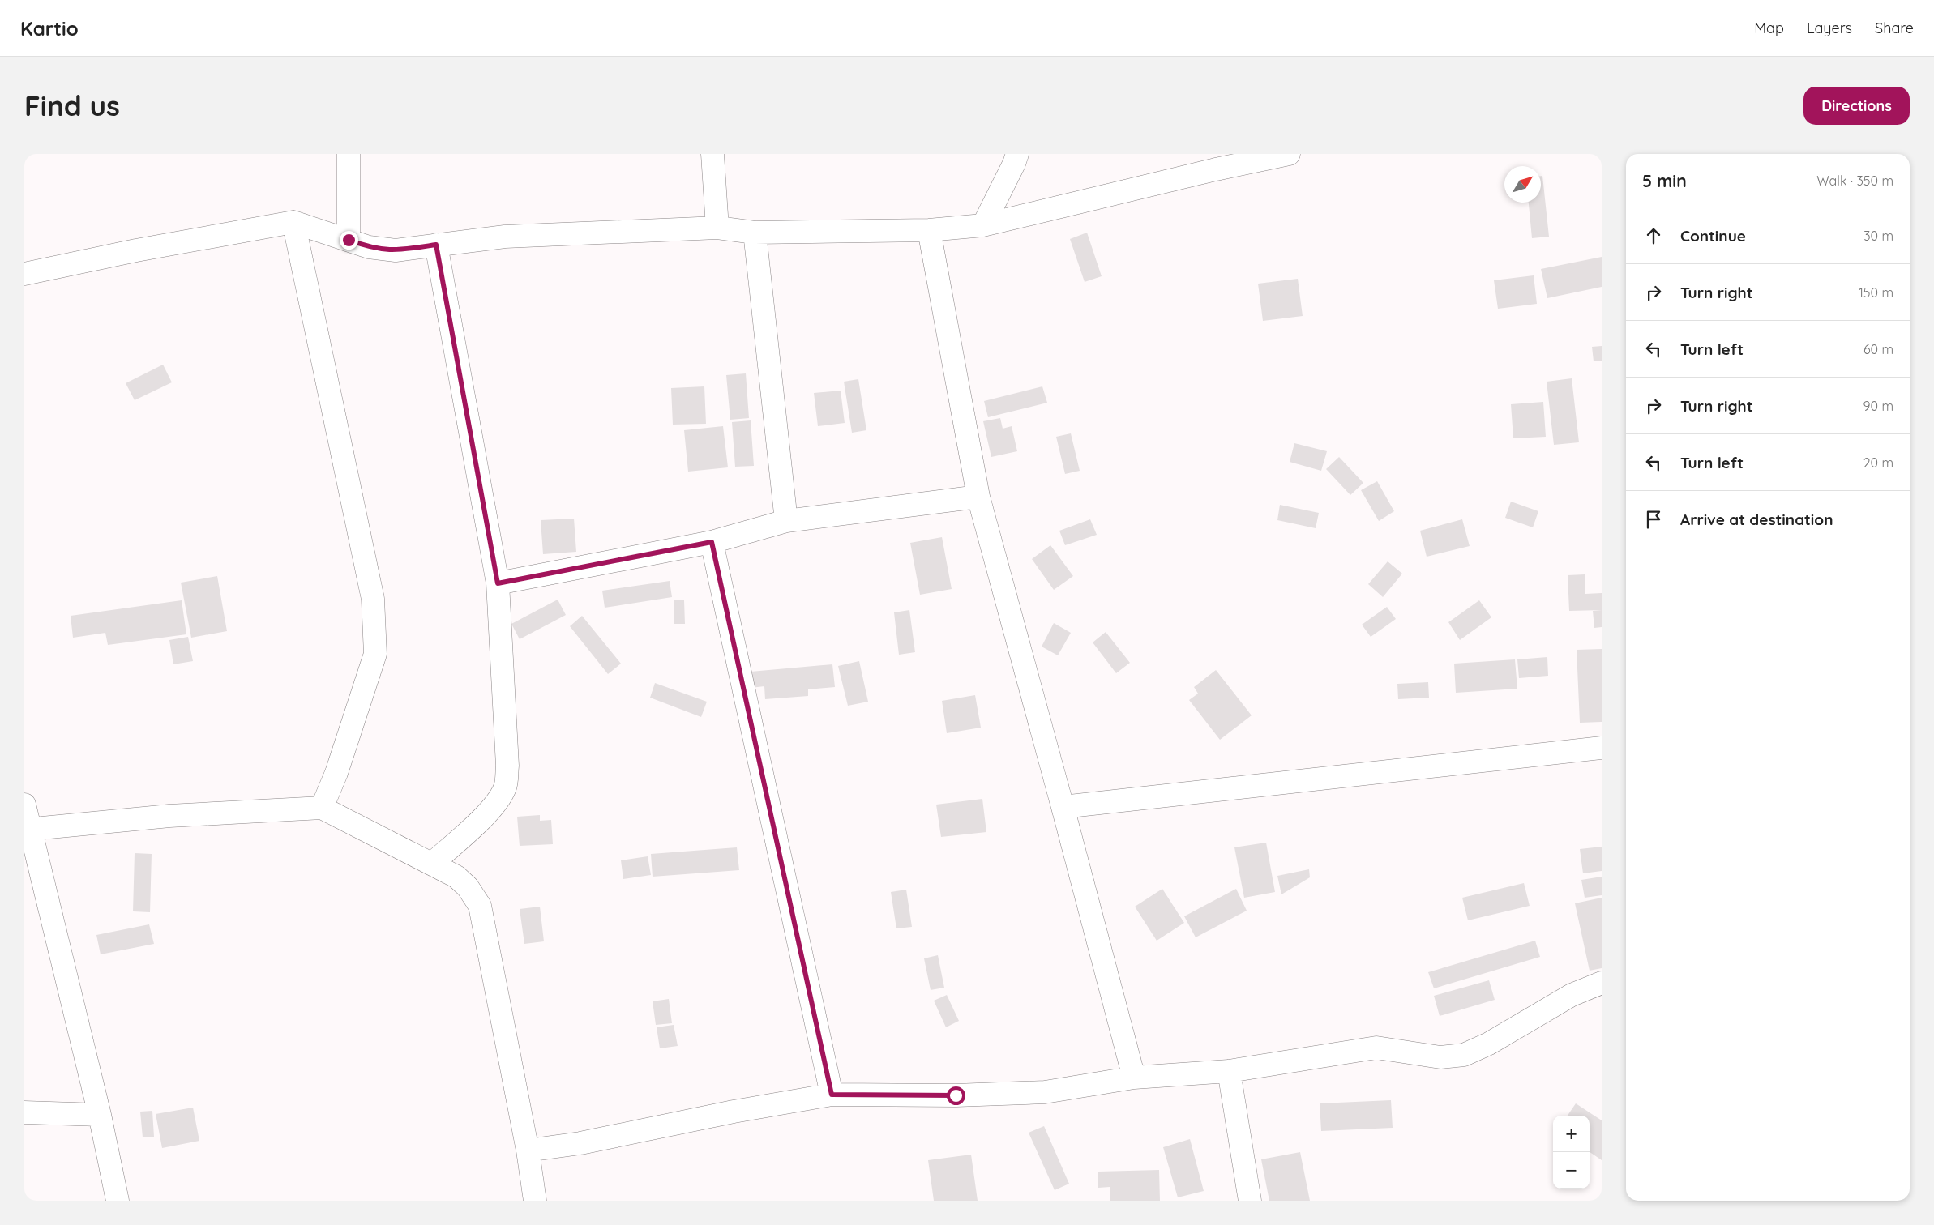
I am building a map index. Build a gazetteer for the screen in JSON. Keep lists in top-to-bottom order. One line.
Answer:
{"north":"top right","page":{"header":"Kartio","nav":["Map","Layers","Share"],"buttons":"Directions","title":"Find us","heading":["5 min","Walk · 350 m"],"list":[["Continue","30 m"],["Turn right","150 m"],["Turn left","60 m"],["Turn right","90 m"],["Turn left","20 m"],"Arrive at destination"],"map_buttons":["+","−"]}}
